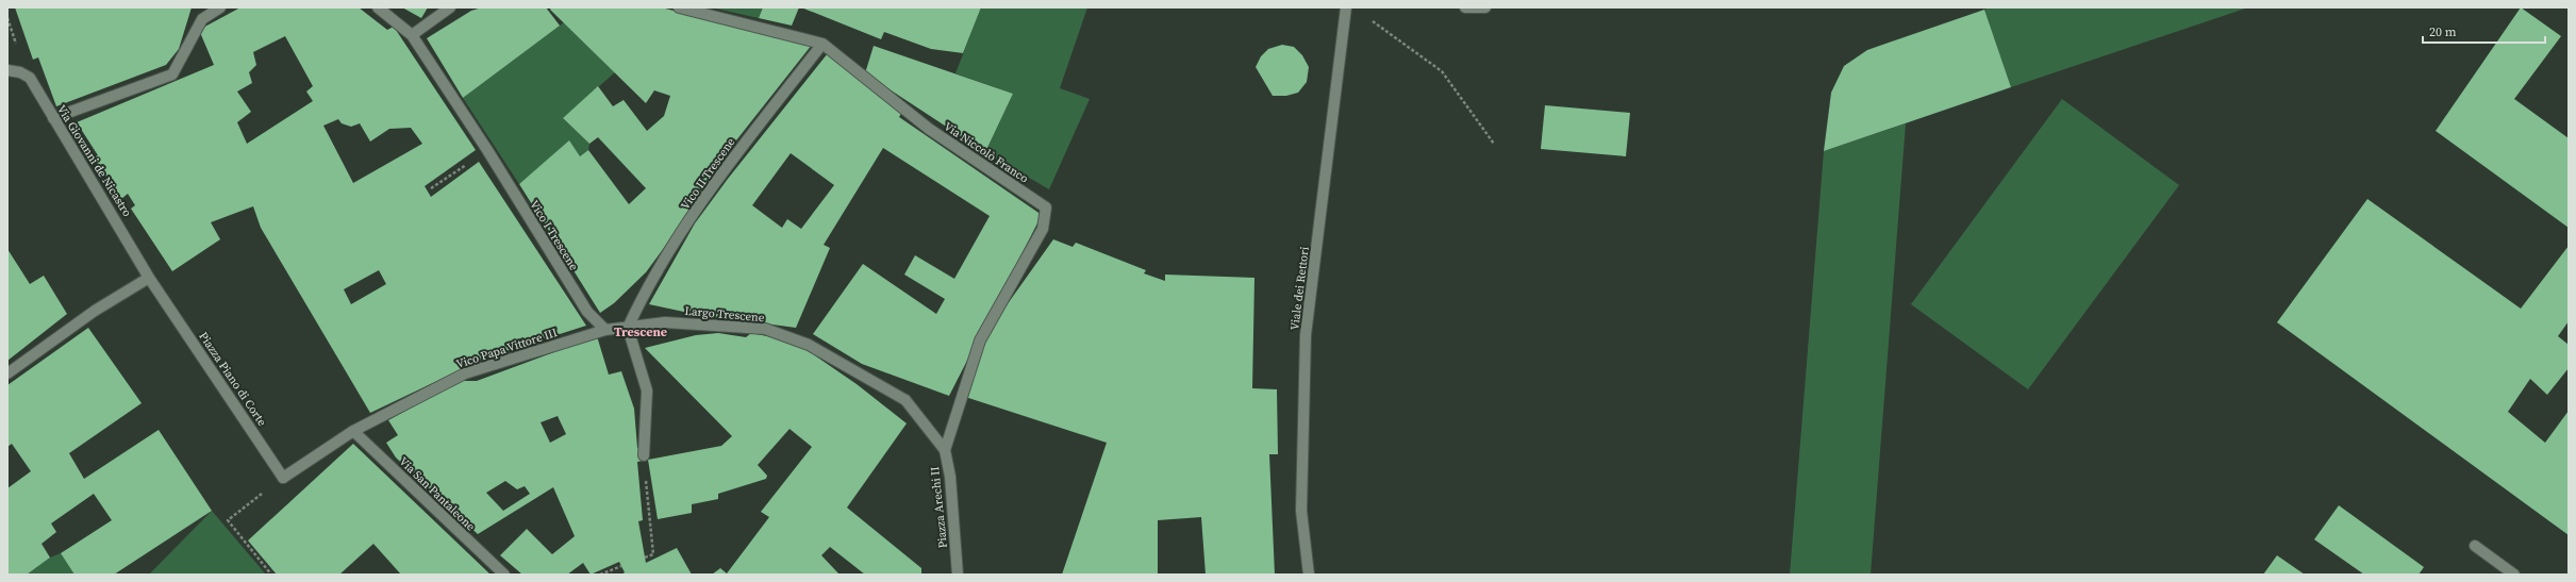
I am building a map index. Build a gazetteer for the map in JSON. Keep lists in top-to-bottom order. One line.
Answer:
{"streets":{"street":["Via Niccolò Franco","Via Giovanni de Nicastro","Vico II Trescene","Vico I Trescene","Viale dei Rettori","Largo Trescene","Vico Papa Vittore III","Piazza Piano di Corte","Via San Pantaleone","Piazza Arechi II"]},"crossings":[["Via Niccolò Franco","Vico II Trescene"],["Via Niccolò Franco","Piazza Arechi II"],["Via Giovanni de Nicastro","Piazza Piano di Corte"],["Vico II Trescene","Largo Trescene"],["Vico II Trescene","Vico Papa Vittore III"],["Vico I Trescene","Vico Papa Vittore III"],["Largo Trescene","Vico Papa Vittore III"],["Largo Trescene","Piazza Arechi II"],["Vico Papa Vittore III","Via San Pantaleone"]],"districts":["Trescene"],"scale_bar":"20 m"}
